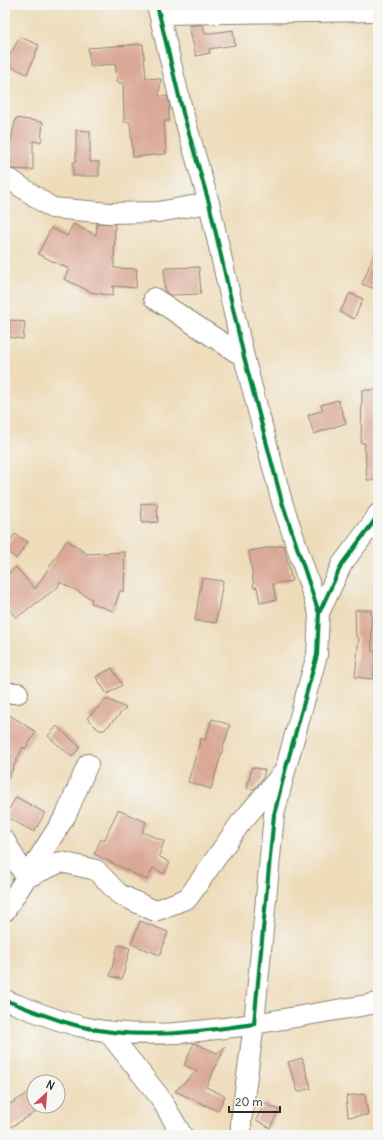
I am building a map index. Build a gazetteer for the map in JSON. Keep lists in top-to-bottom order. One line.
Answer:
{"scale_bar":"20 m","north":"top right"}
